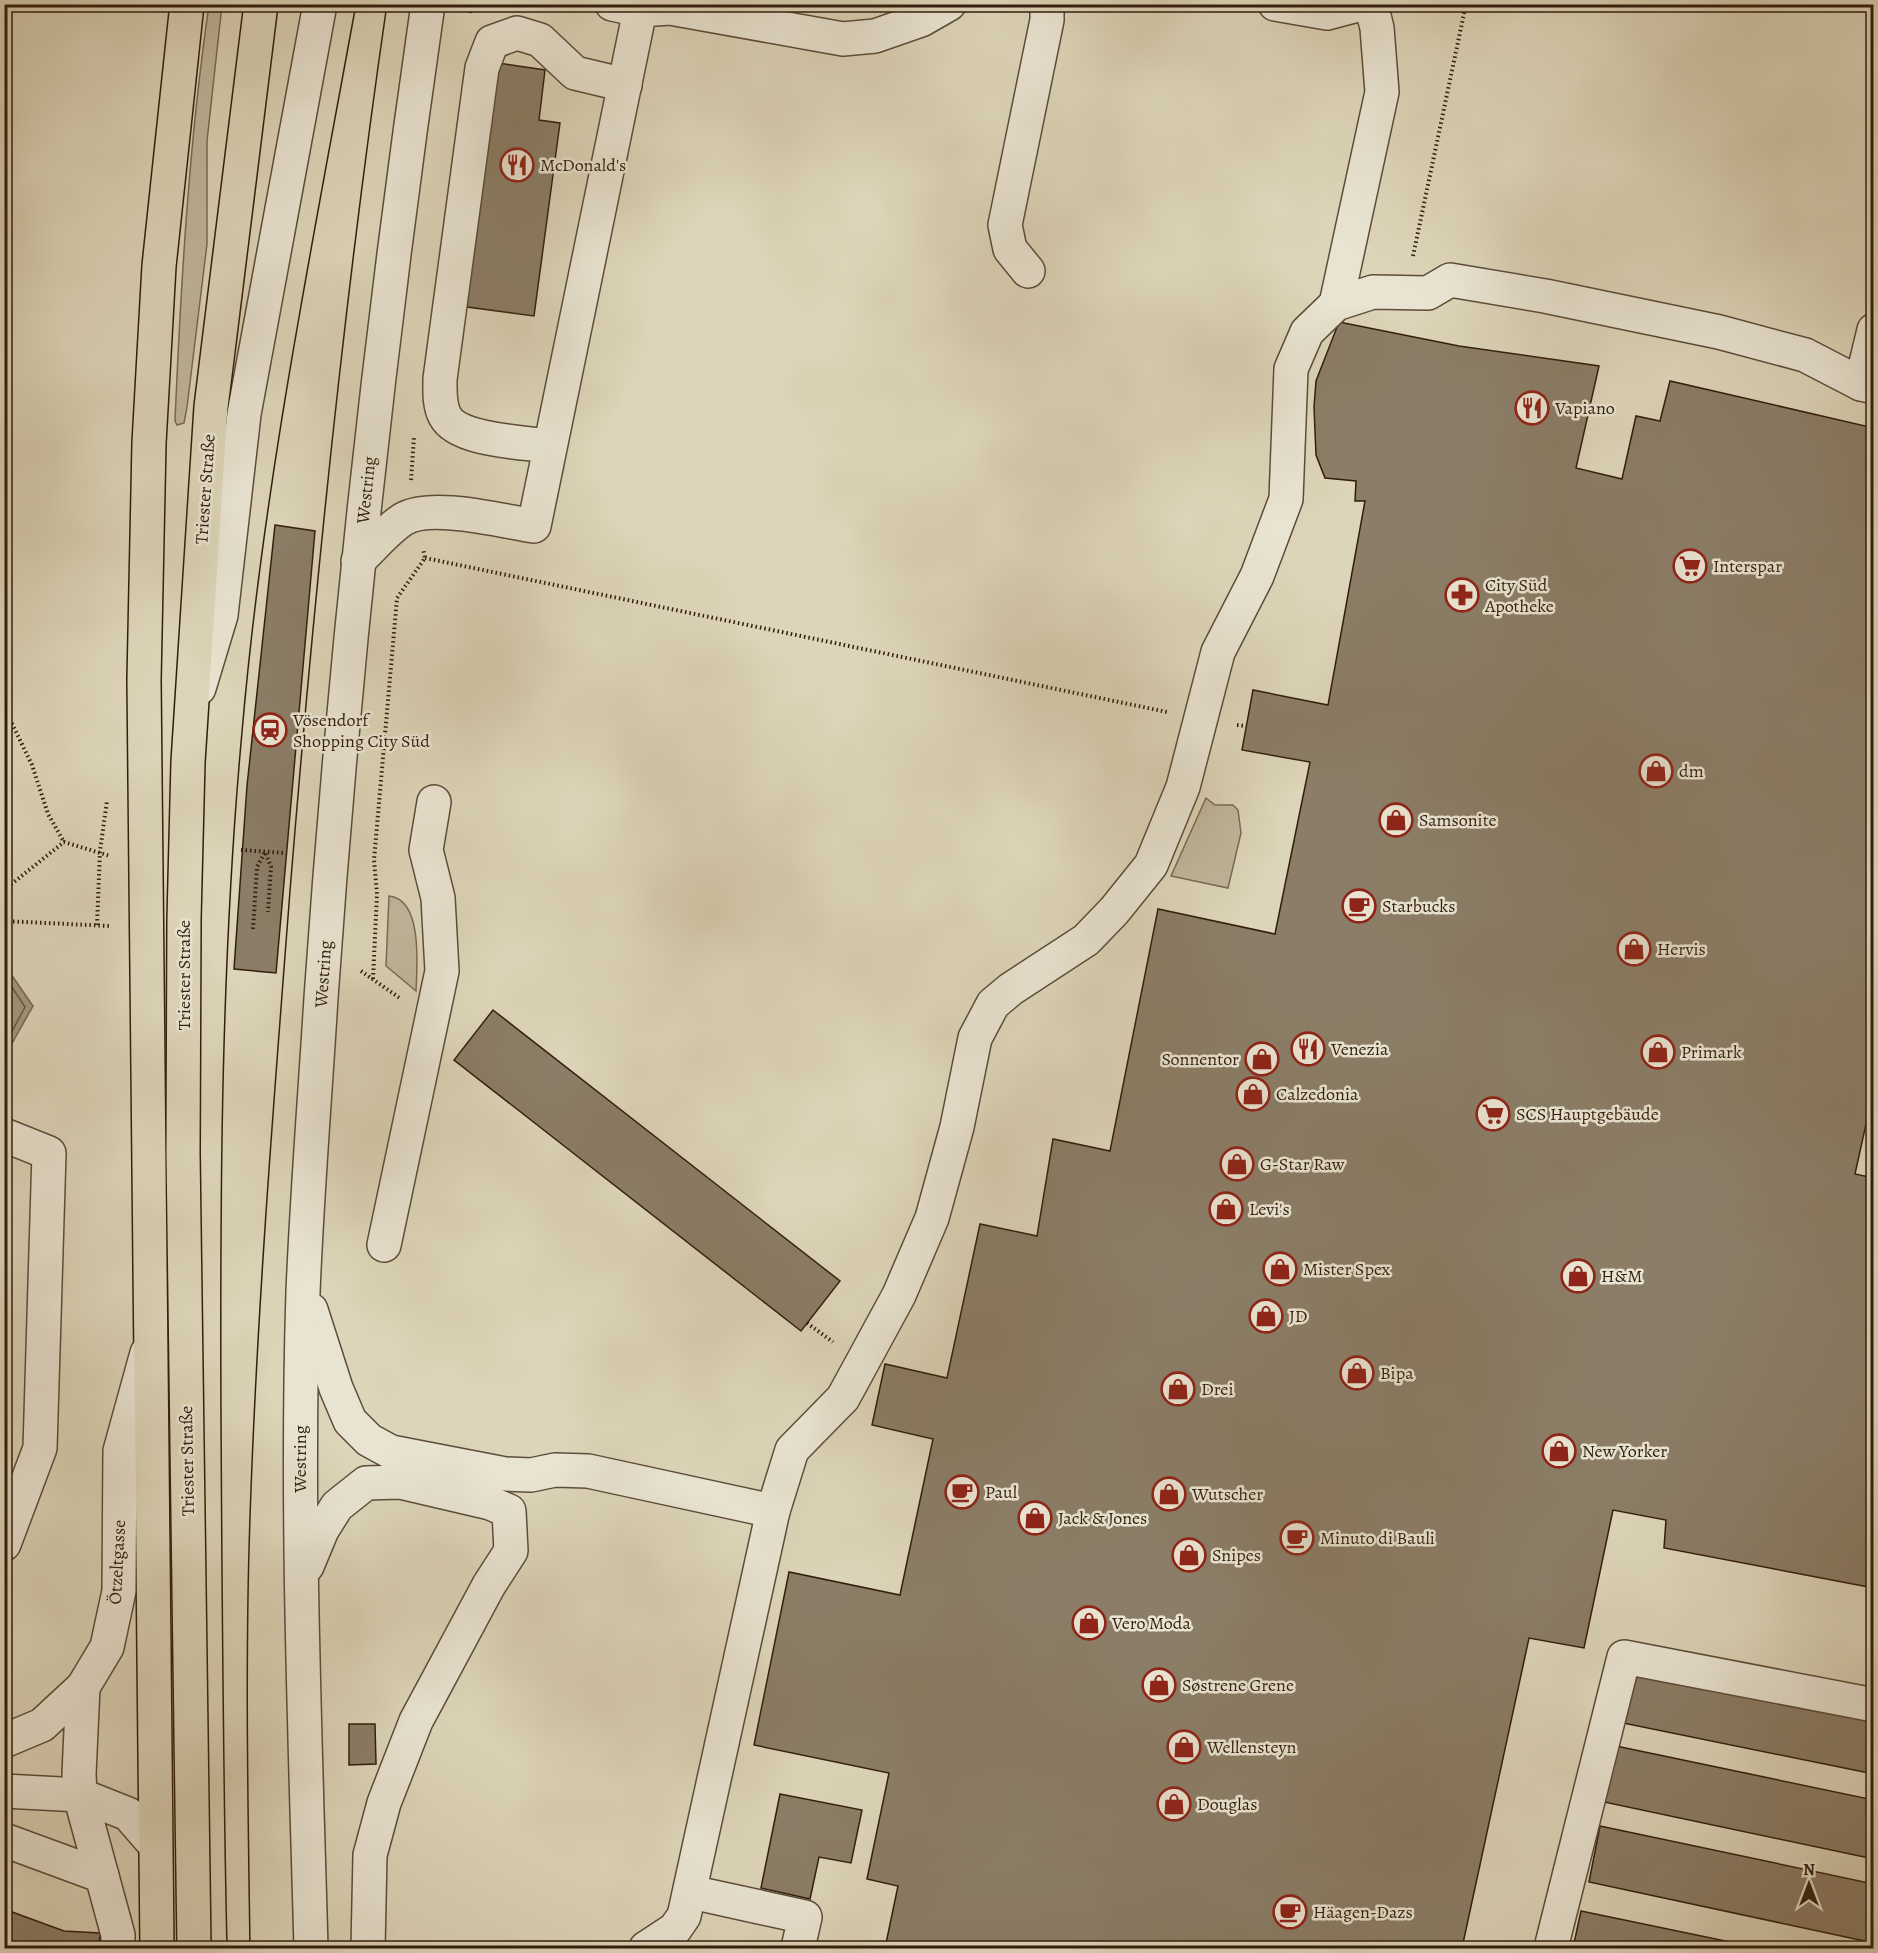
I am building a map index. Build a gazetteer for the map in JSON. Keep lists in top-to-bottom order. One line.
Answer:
{"streets":{"main road":["Triester Straße"],"street":["Westring","Ötzeltgasse"]},"crossings":[["Triester Straße","Ötzeltgasse"]],"places":{"restaurant":["McDonald's","Vapiano","Venezia"],"supermarket":["Interspar","SCS Hauptgebäude"],"pharmacy":["City Süd Apotheke"],"station":["Vösendorf Shopping City Süd"],"shop":["dm","Samsonite","Hervis","Primark","Sonnentor","Calzedonia","G-Star Raw","Levi's","Mister Spex","H&M","JD","Bipa","Drei","New Yorker","Wutscher","Jack & Jones","Snipes","Vero Moda","Søstrene Grene","Wellensteyn","Douglas"],"cafe":["Starbucks","Paul","Minuto di Bauli","Häagen-Dazs"]},"north":"top"}
